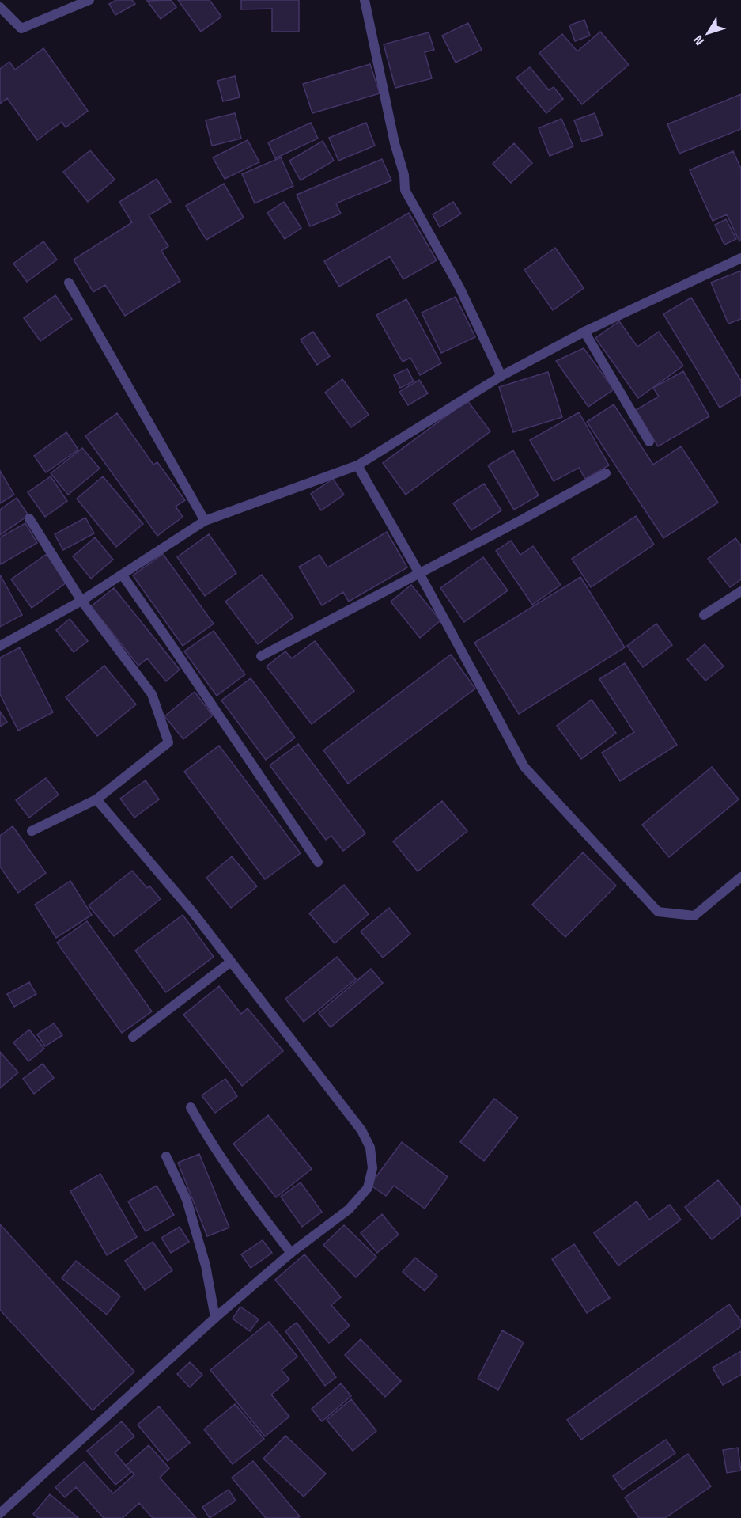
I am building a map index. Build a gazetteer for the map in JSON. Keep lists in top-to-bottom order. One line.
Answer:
{"north":"bottom left"}
